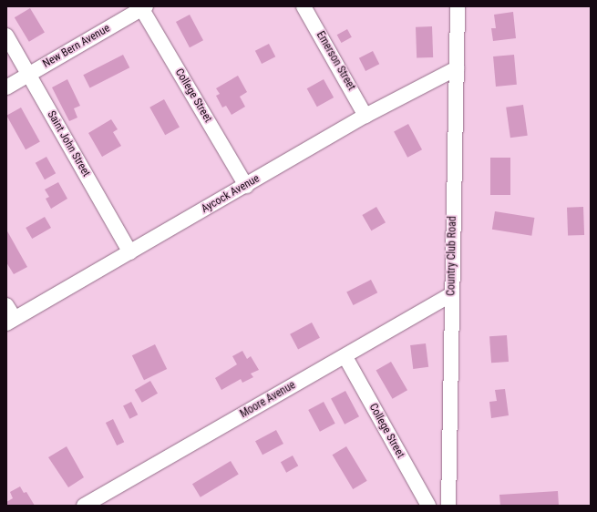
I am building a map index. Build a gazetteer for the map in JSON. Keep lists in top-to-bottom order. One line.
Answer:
{"streets":{"street":["New Bern Avenue","Emerson Street","College Street","Saint John Street","Aycock Avenue","Country Club Road","Moore Avenue"]},"crossings":[["New Bern Avenue","College Street"],["New Bern Avenue","Saint John Street"],["Emerson Street","Aycock Avenue"],["College Street","Aycock Avenue"],["College Street","Moore Avenue"],["Saint John Street","Aycock Avenue"],["Aycock Avenue","Country Club Road"],["Country Club Road","Moore Avenue"]]}
